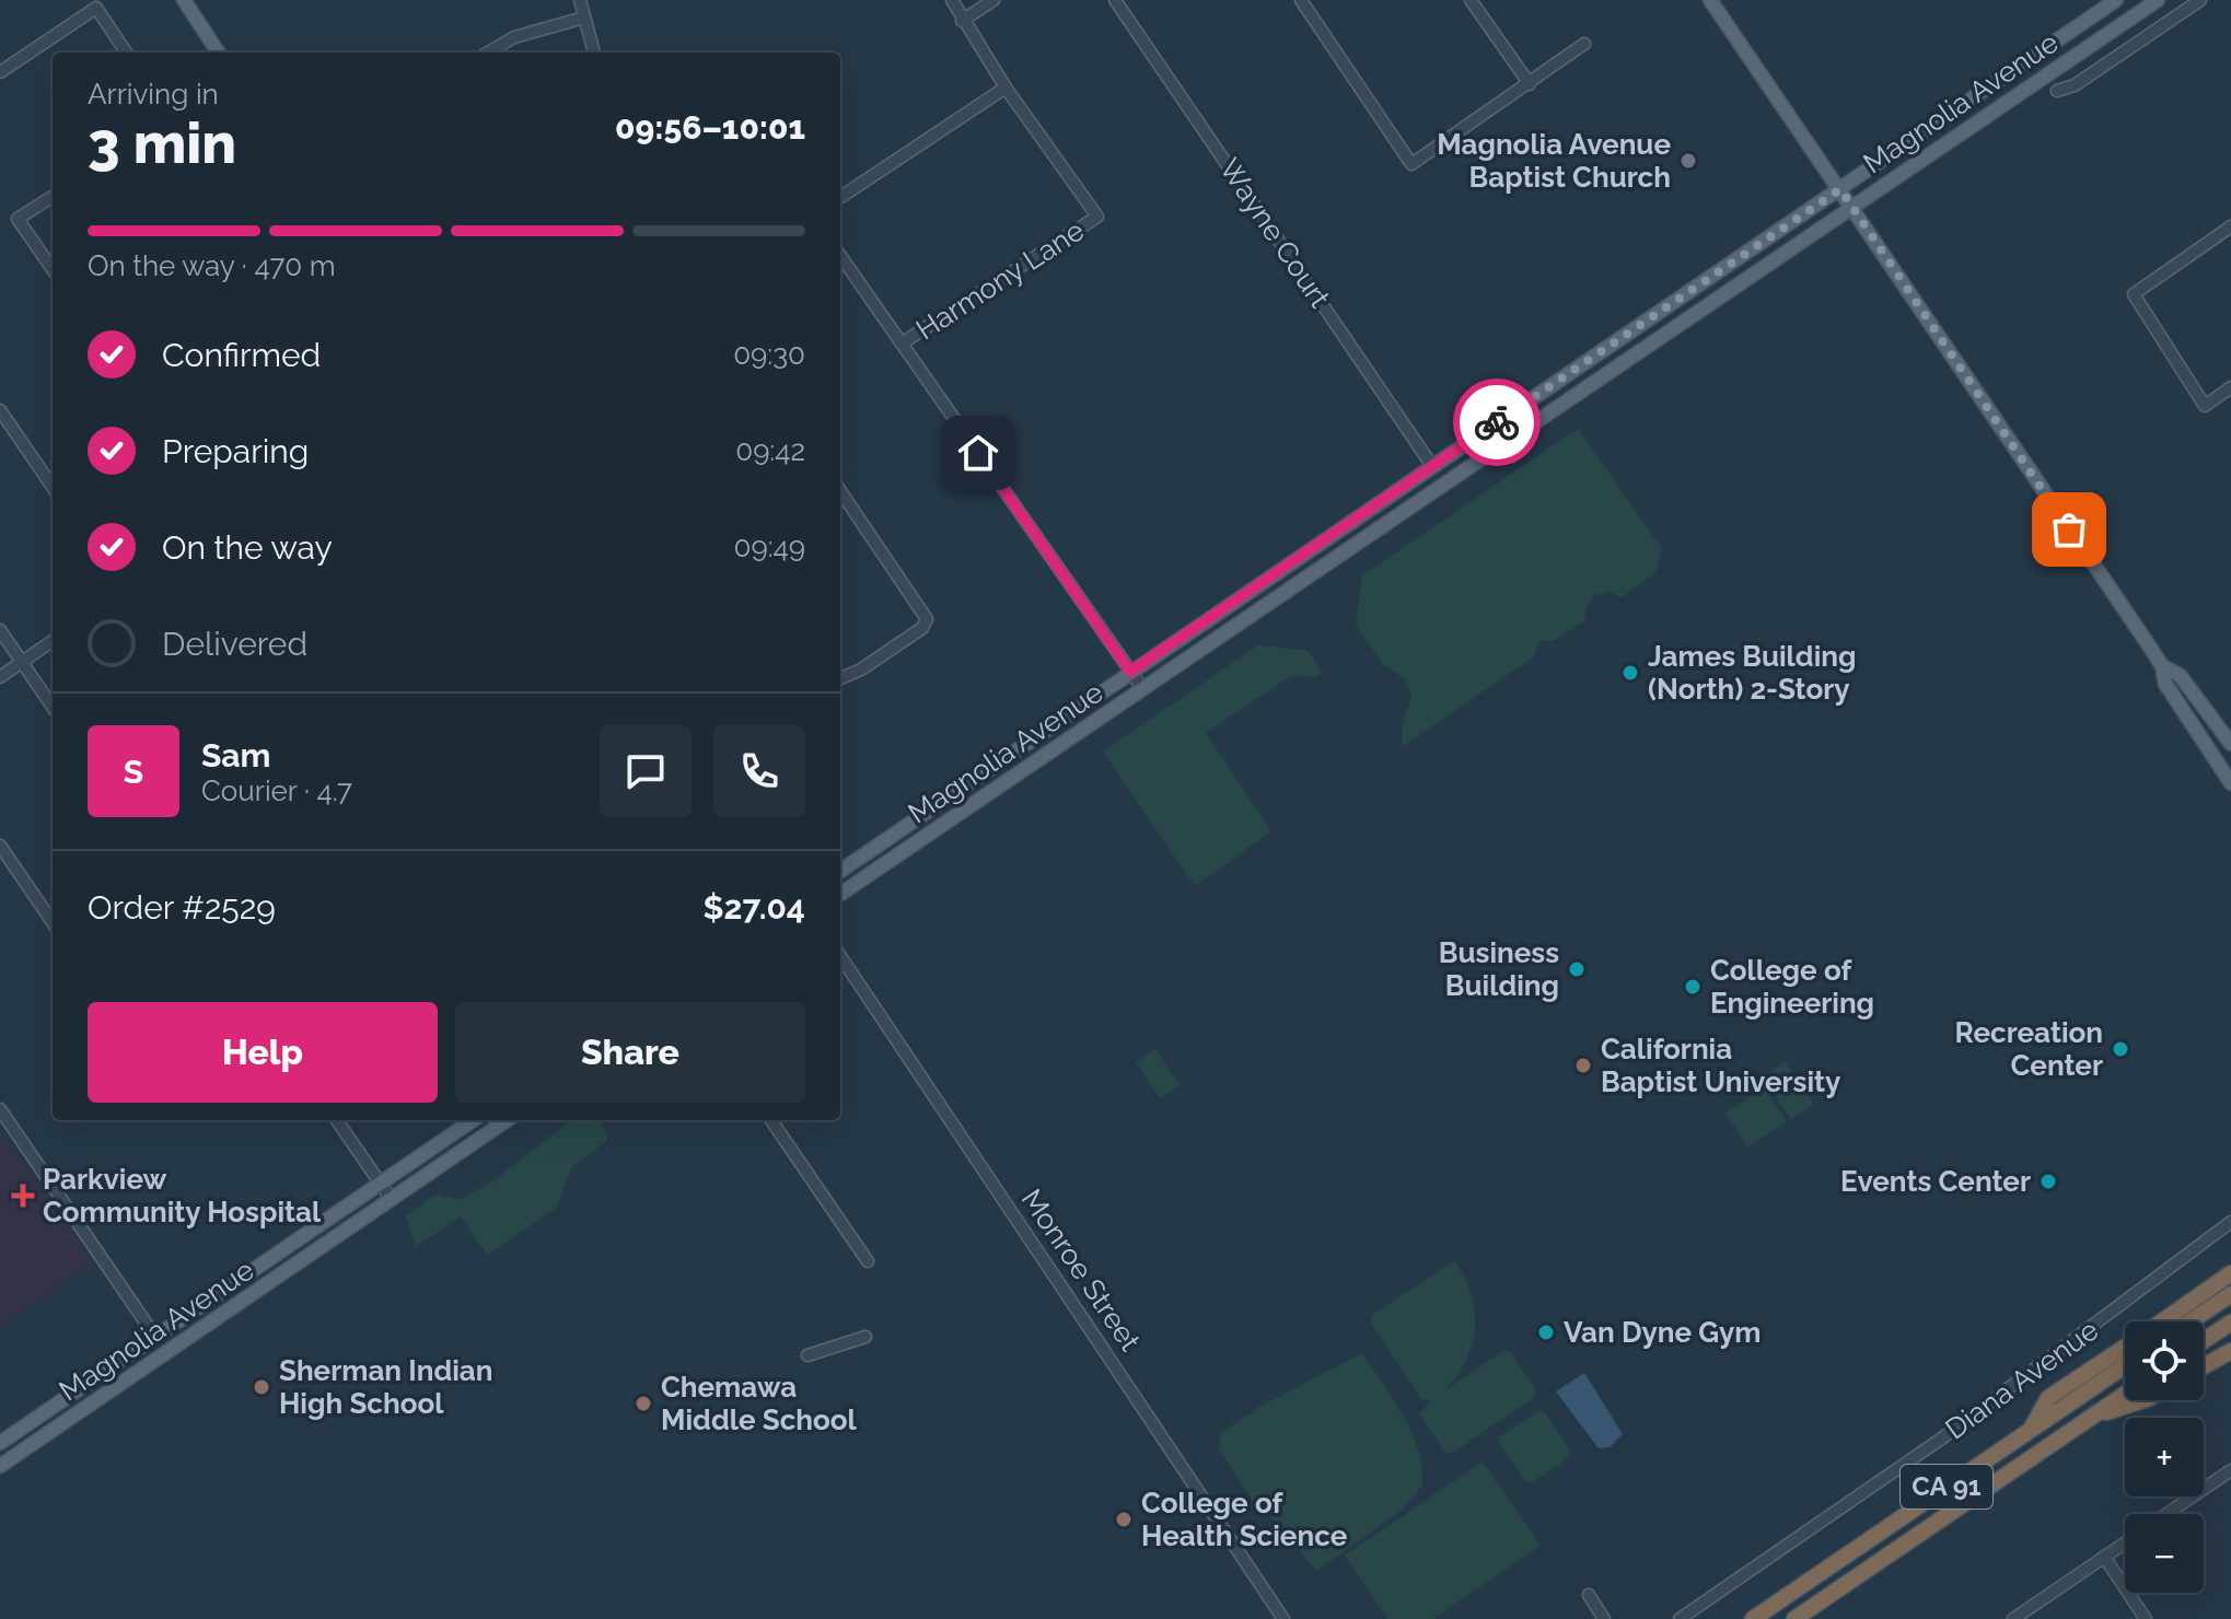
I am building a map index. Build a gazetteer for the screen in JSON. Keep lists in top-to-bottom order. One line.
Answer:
{"streets":{"highway":["CA 91"],"main road":["Magnolia Avenue"],"street":["Wayne Court","Harmony Lane","Monroe Street","Diana Avenue"]},"crossings":[["Magnolia Avenue","Wayne Court"]],"places":{"other":["Magnolia Avenue Baptist Church","James Building (North) 2-Story","Business Building","College of Engineering","Recreation Center","California Baptist University","Events Center","Van Dyne Gym","Sherman Indian High School","Chemawa Middle School","College of Health Science"],"health":["Parkview Community Hospital"]},"page":{"heading":["3 min","Arriving in","09:56–10:01"],"panel":["Sam","Courier · 4.7","Order #2529","$27.04"],"bar":"On the way · 470 m","list":[["Confirmed","09:30"],["Preparing","09:42"],["On the way","09:49"],"Delivered"],"round":"S","buttons":["Help","Share"],"map_buttons":["+","−"]}}
